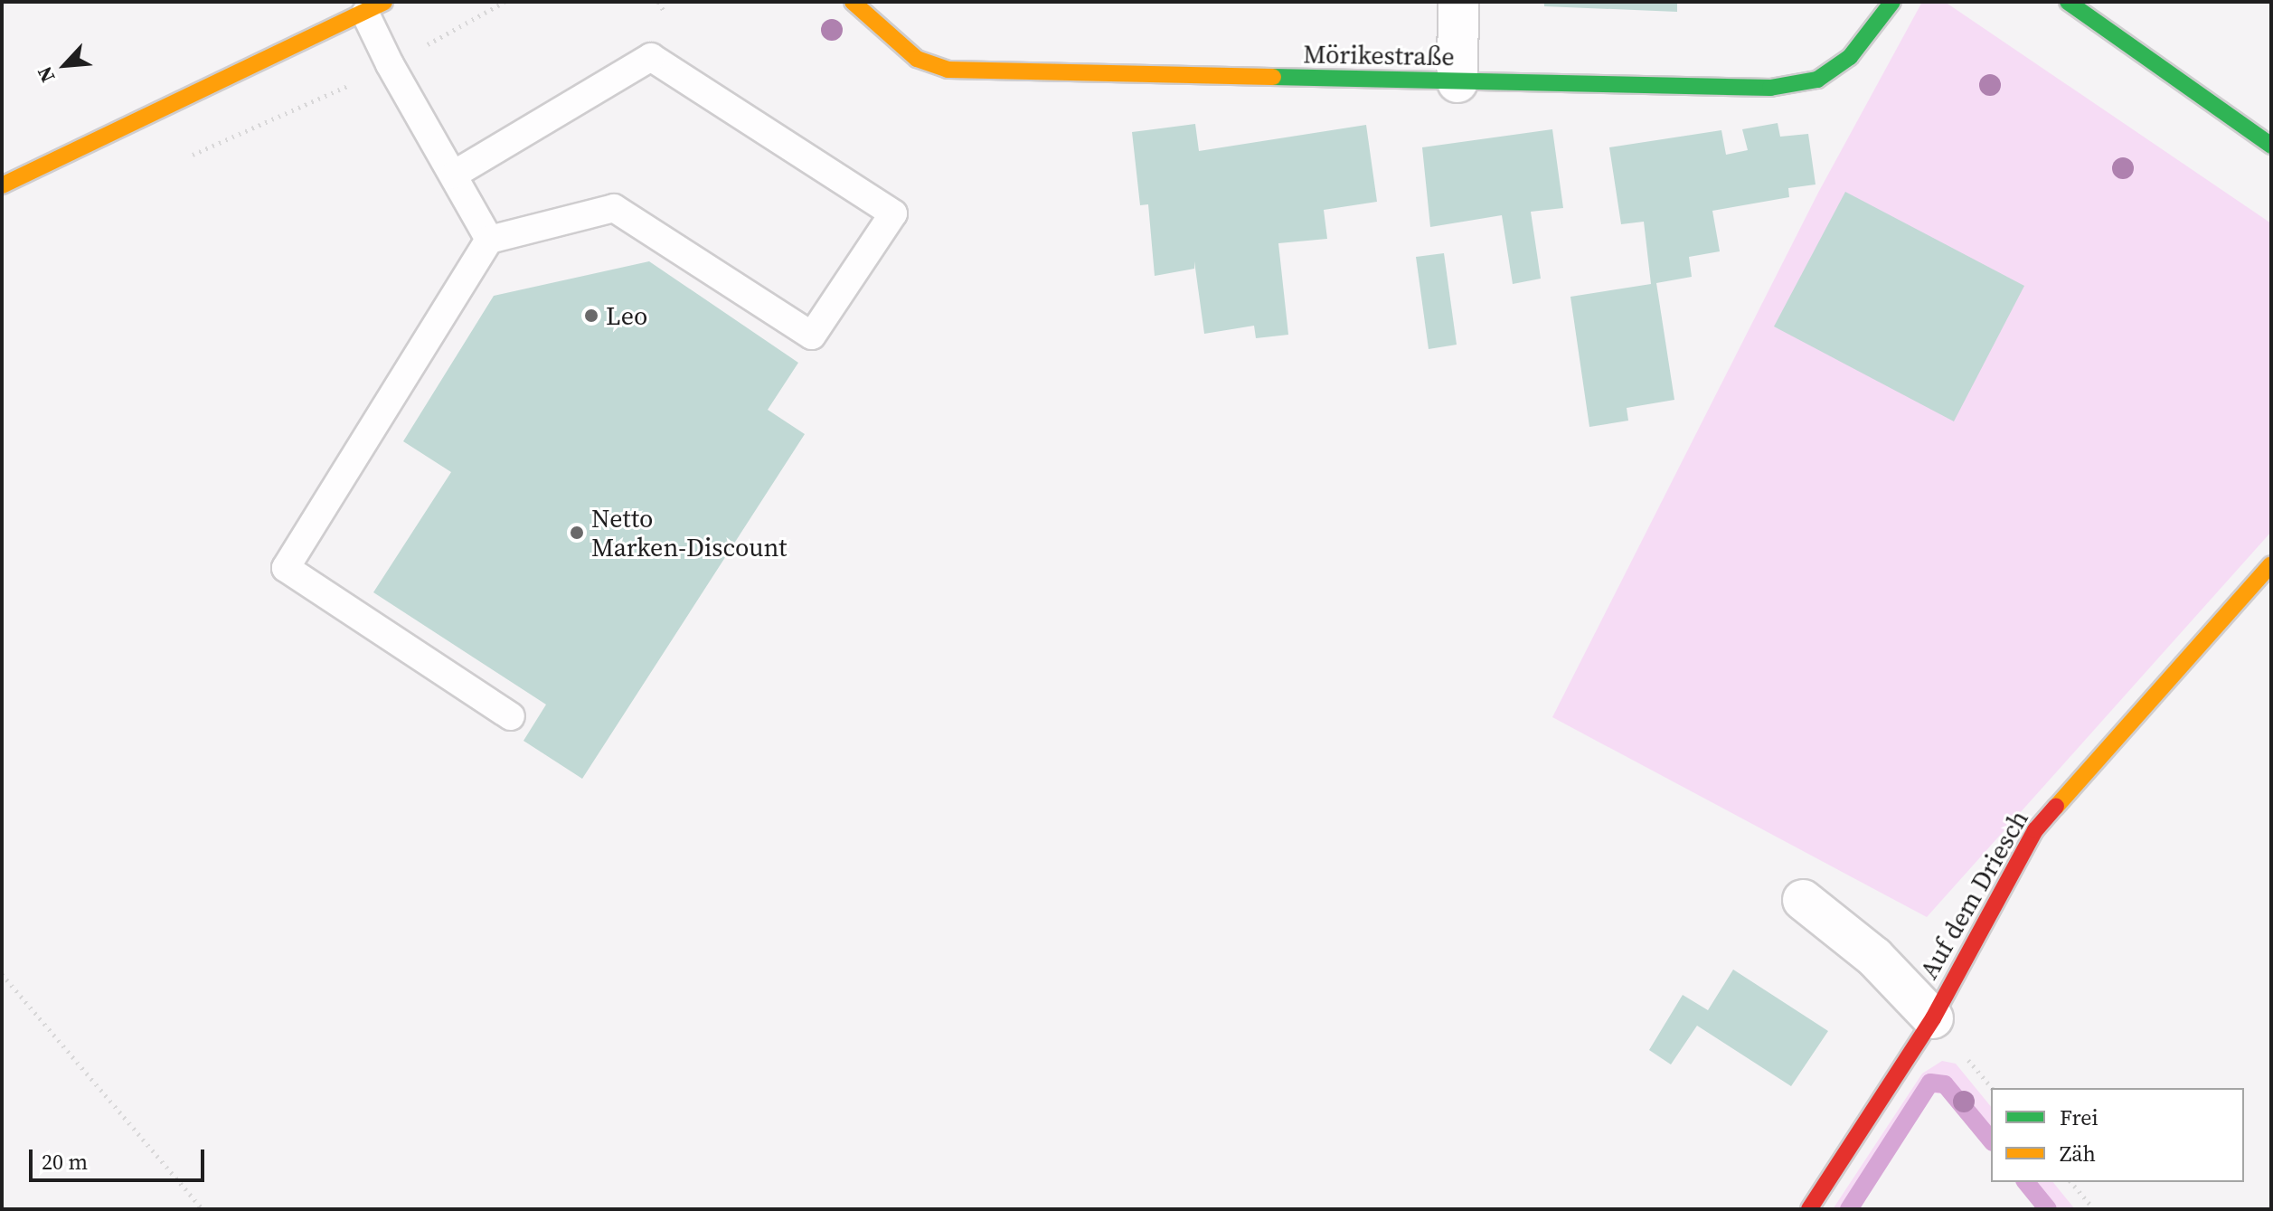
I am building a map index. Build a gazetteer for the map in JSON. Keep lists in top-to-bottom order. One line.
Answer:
{"streets":{"street":["Mörikestraße","Auf dem Driesch"]},"places":["Leo","Netto Marken-Discount"],"legend":["Frei","Zäh"],"scale_bar":"20 m","north":"bottom left"}
